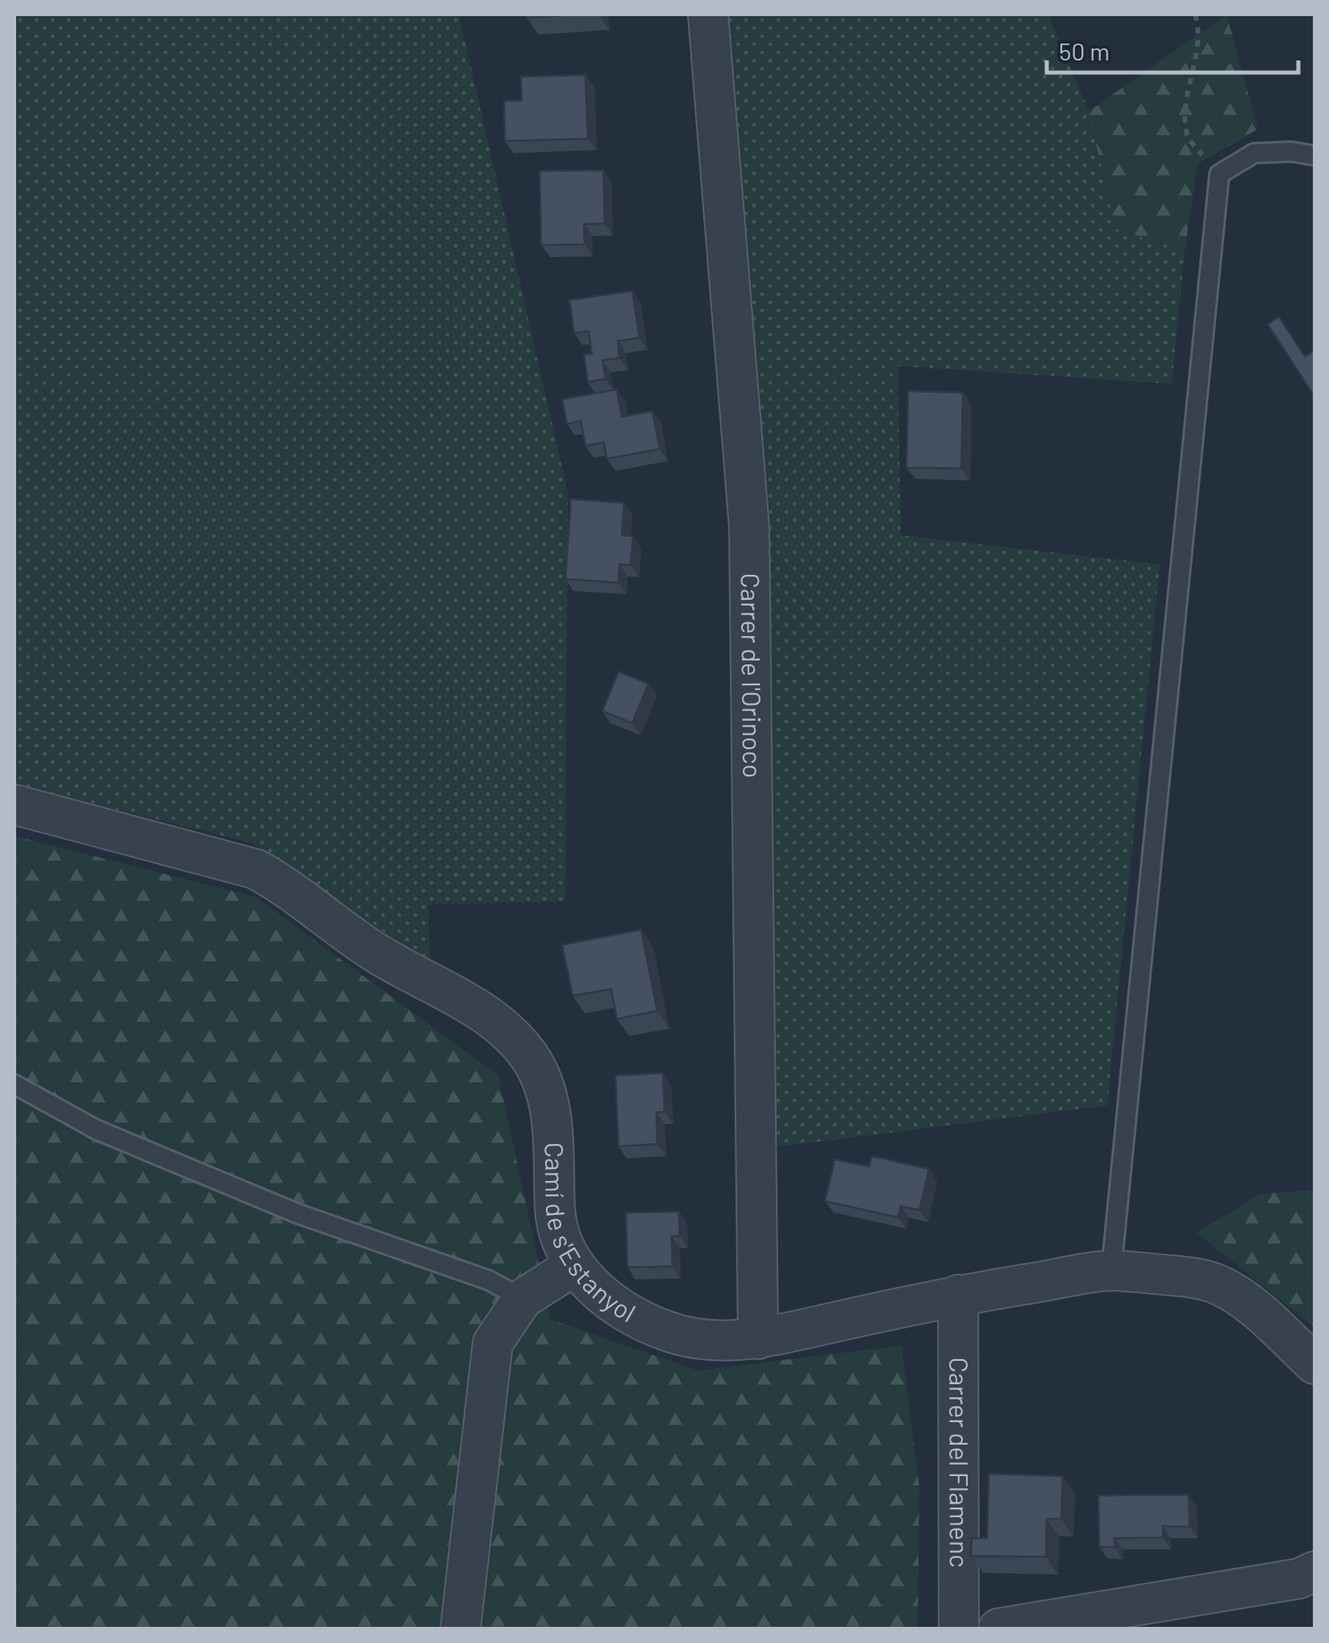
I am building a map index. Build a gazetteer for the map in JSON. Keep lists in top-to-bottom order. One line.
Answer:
{"streets":{"street":["Carrer de l'Orinoco","Camí de s'Estanyol","Carrer del Flamenc"]},"crossings":[["Carrer de l'Orinoco","Camí de s'Estanyol"],["Camí de s'Estanyol","Carrer del Flamenc"]],"scale_bar":"50 m"}
